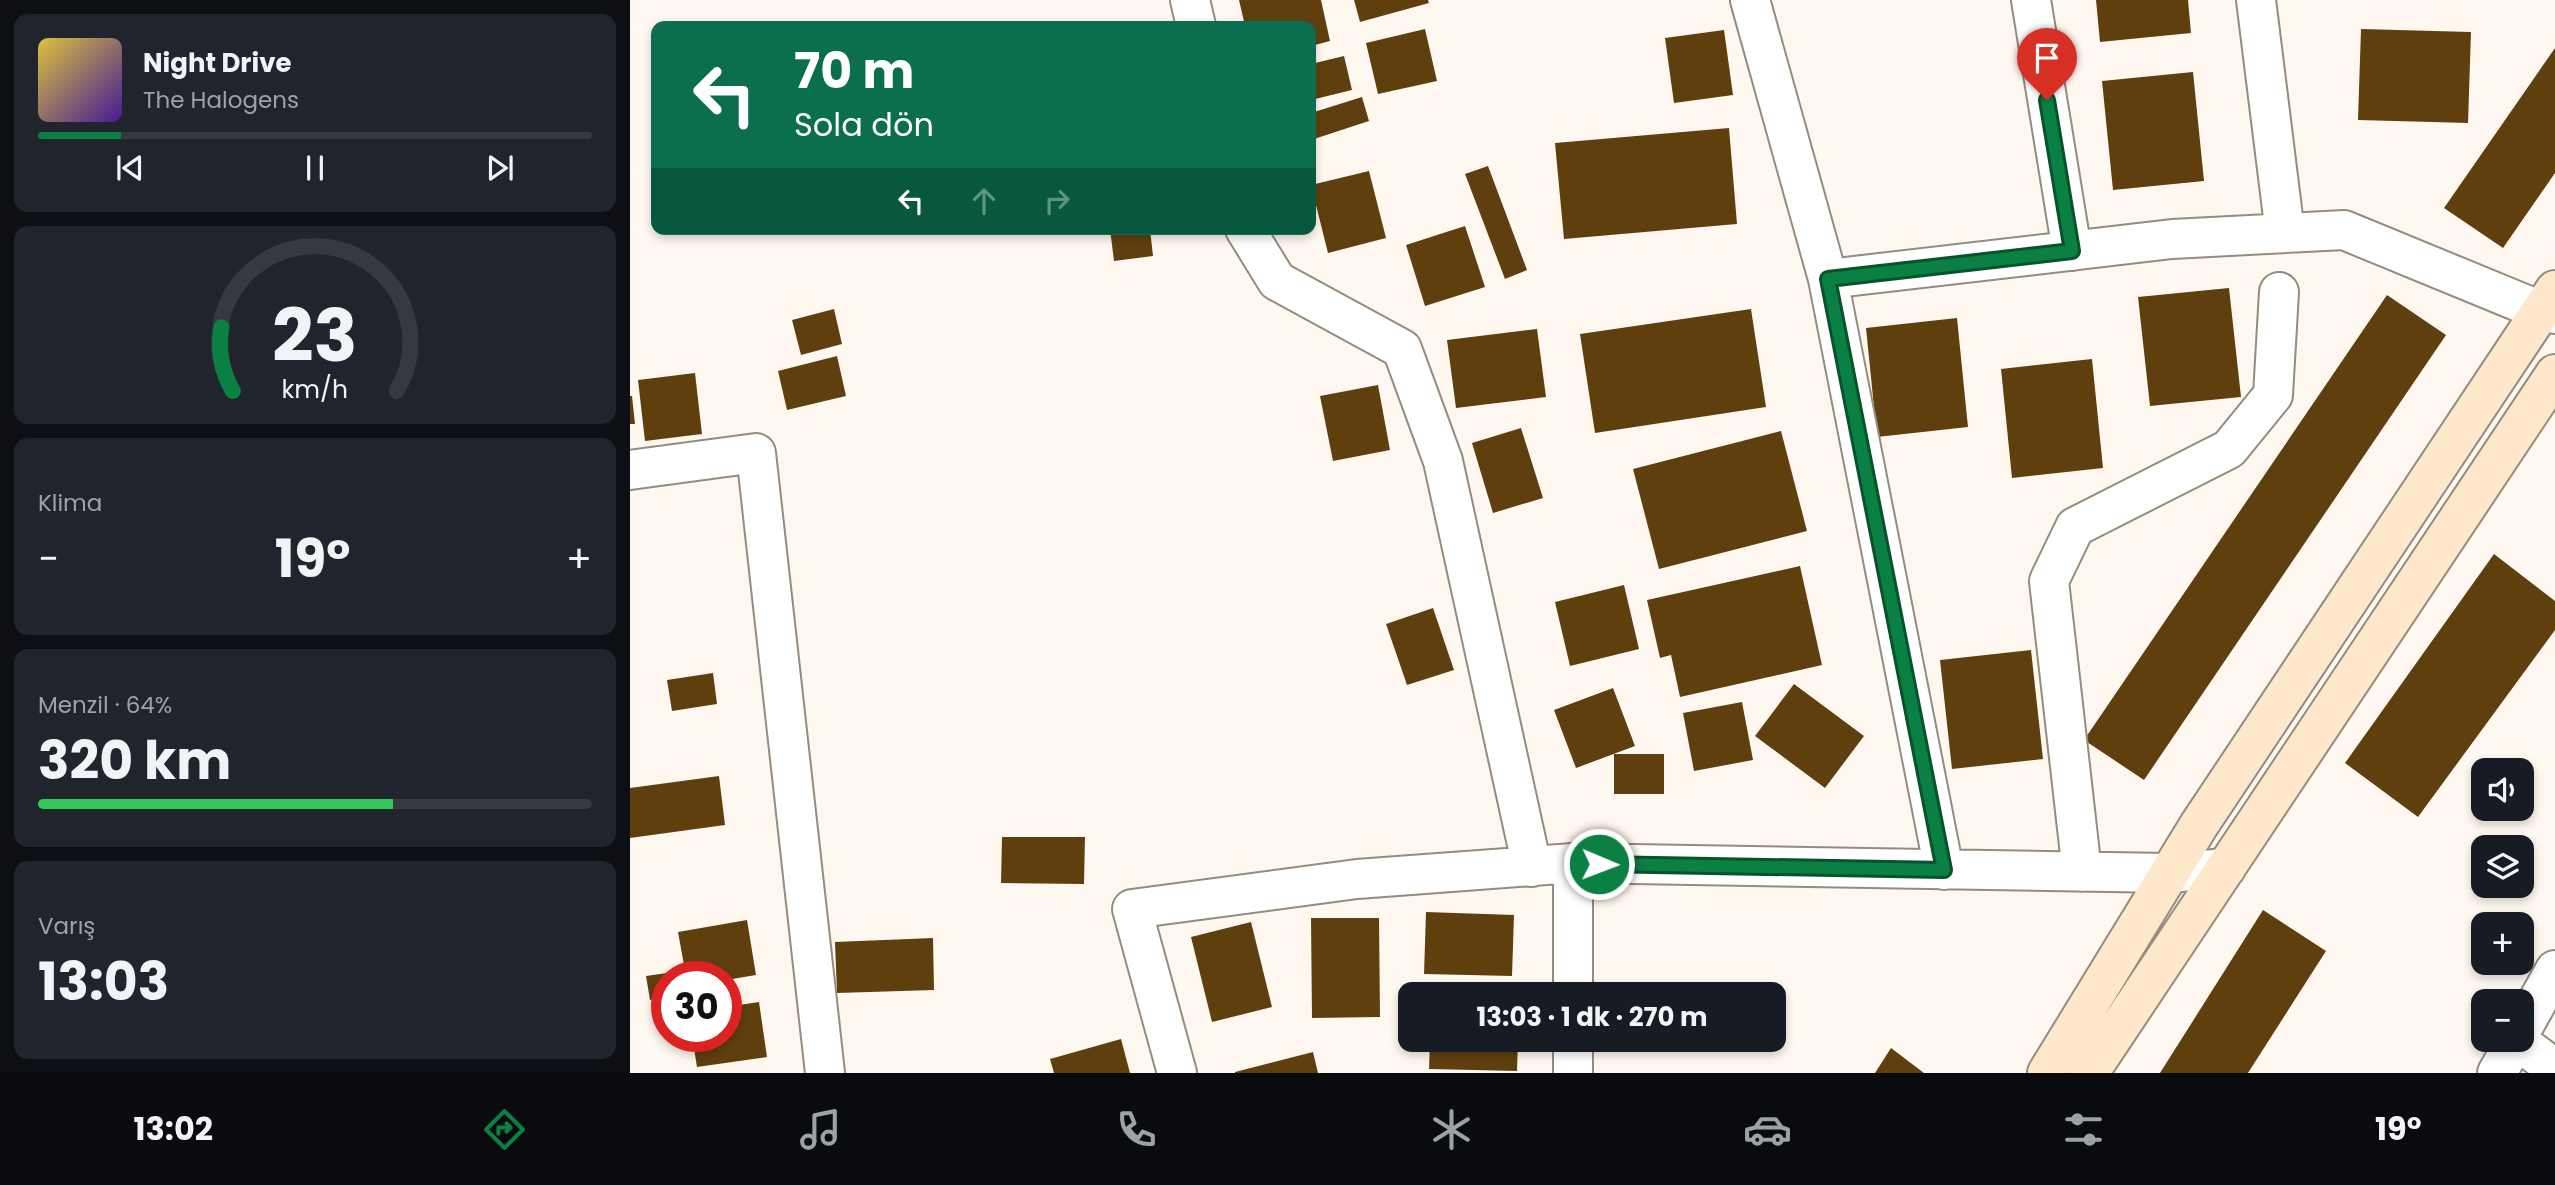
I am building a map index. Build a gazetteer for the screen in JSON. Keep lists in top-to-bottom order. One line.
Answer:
{"page":{"turn":["70 m","Sola dön"],"song":["Night Drive","The Halogens"],"tile":["Klima",["Menzil · 64%","320 km"],["Varış","13:03"]],"heat":["−","19°","+"],"map_buttons":["+","−"],"limit":"30","trip":"13:03 · 1 dk · 270 m","tabs":["13:02","19°"],"gauge":["23","km/h"]}}
